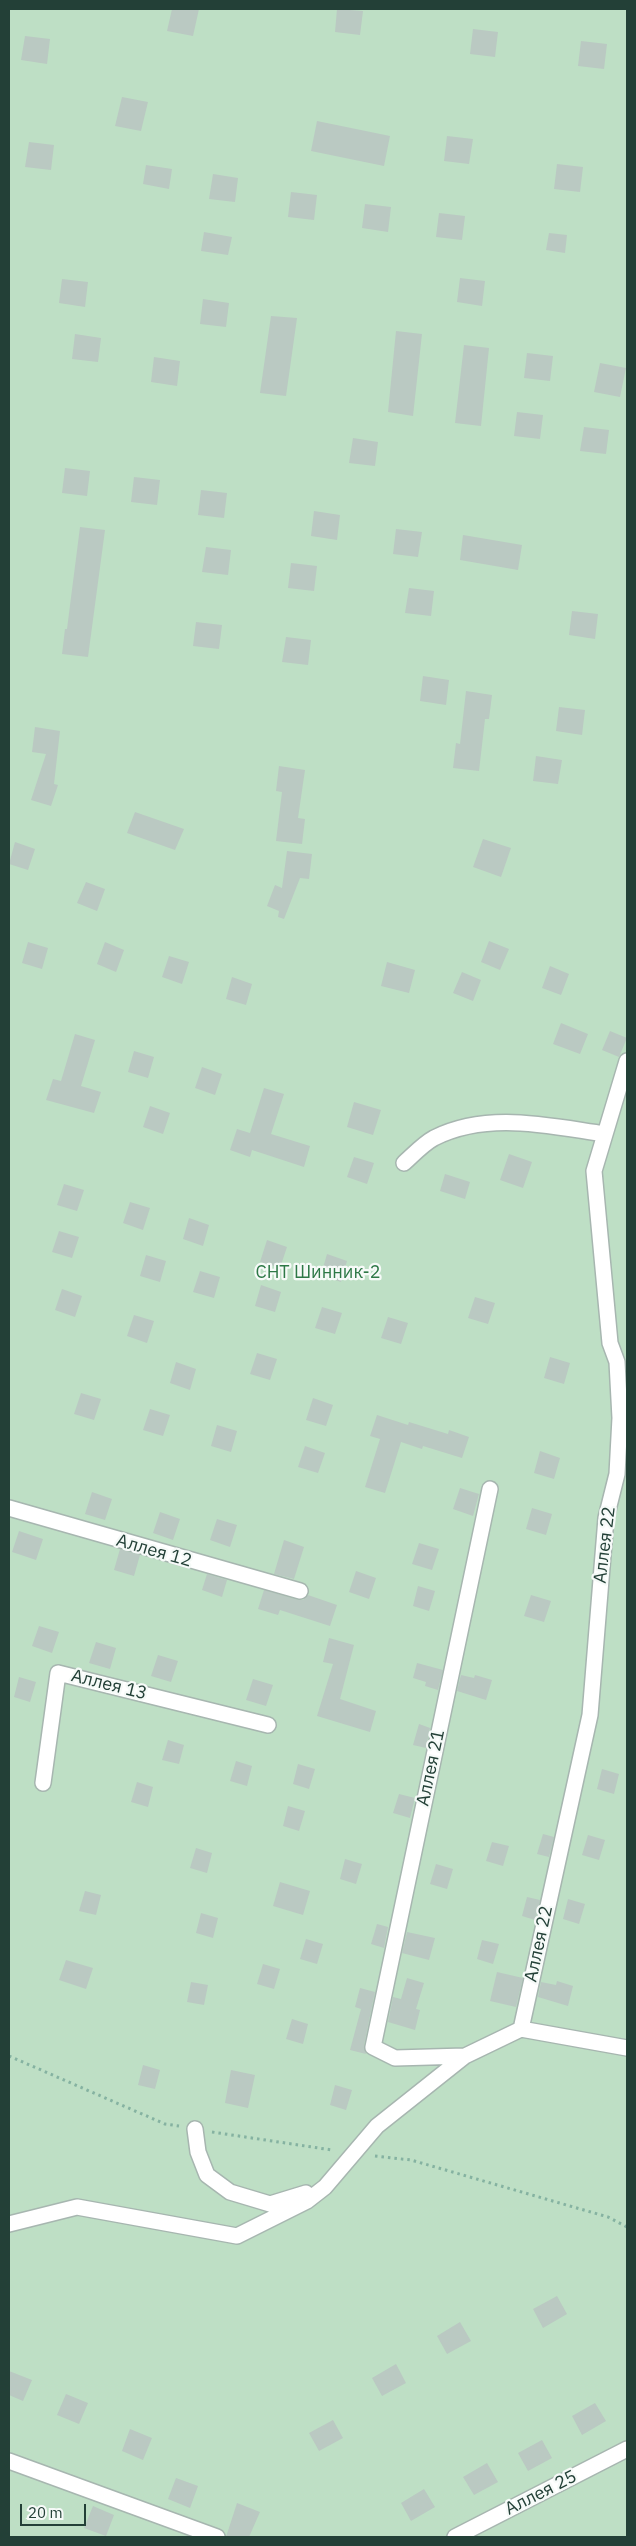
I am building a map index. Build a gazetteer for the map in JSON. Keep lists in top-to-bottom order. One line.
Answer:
{"streets":{"lane":["Аллея 22","Аллея 12","Аллея 13","Аллея 21","Аллея 25"]},"parks":["СНТ Шинник-2"],"scale_bar":"20 m"}
